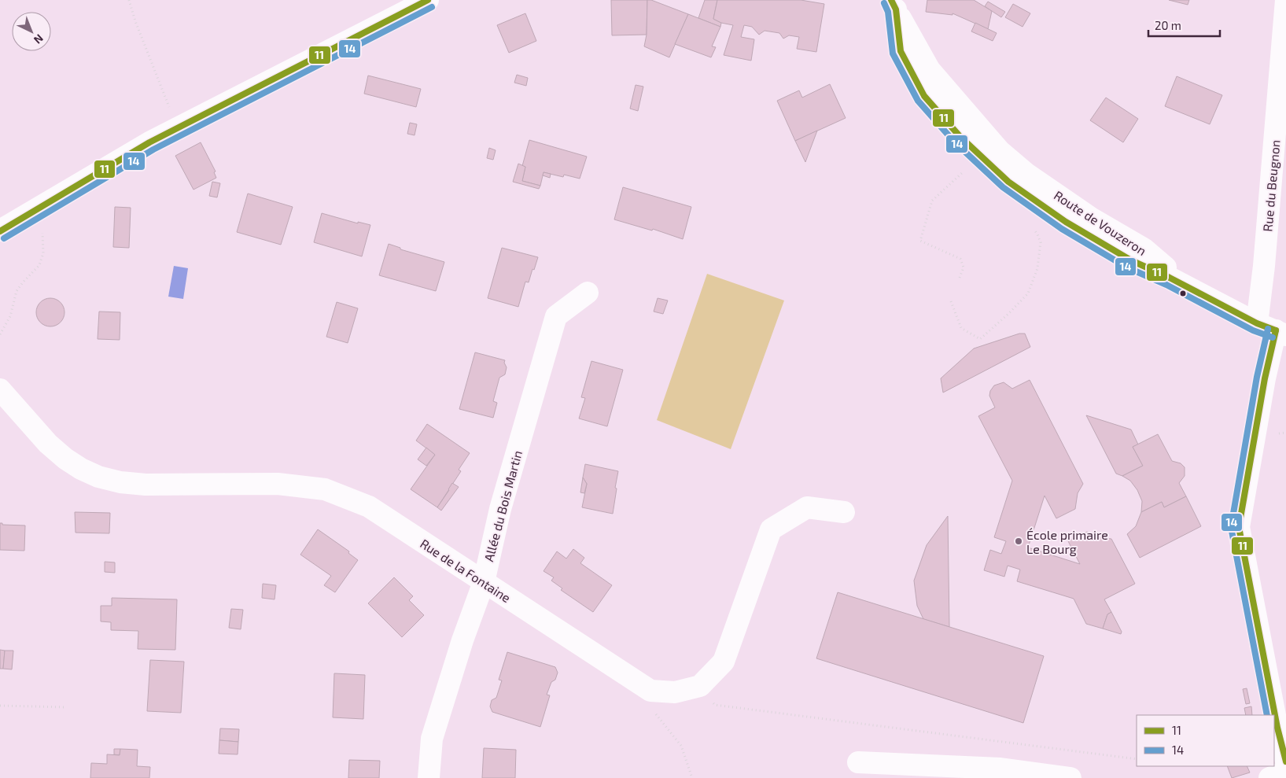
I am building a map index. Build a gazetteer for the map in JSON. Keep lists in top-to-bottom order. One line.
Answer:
{"streets":{"street":["Rue du Beugnon","Route de Vouzeron","Allée du Bois Martin","Rue de la Fontaine"]},"crossings":[["Rue du Beugnon","Route de Vouzeron"],["Allée du Bois Martin","Rue de la Fontaine"]],"places":["École primaire Le Bourg"],"lines":["transit line 11","transit line 14"],"legend":["11","14"],"scale_bar":"20 m","north":"bottom right"}
